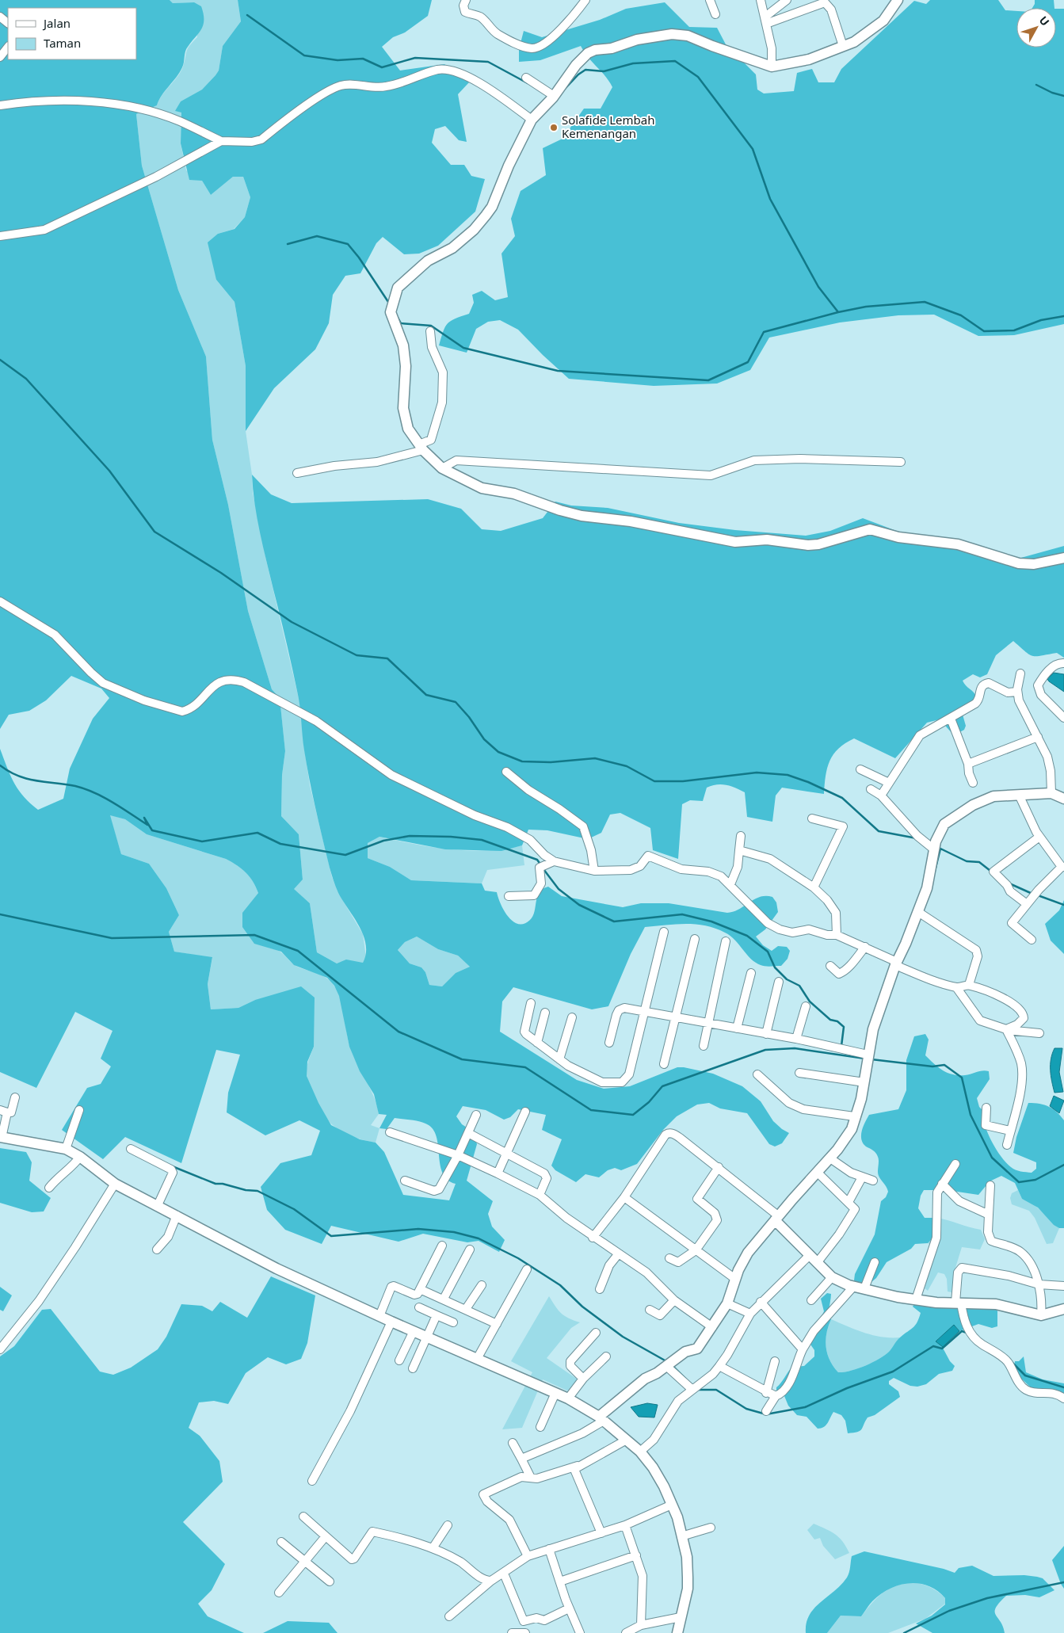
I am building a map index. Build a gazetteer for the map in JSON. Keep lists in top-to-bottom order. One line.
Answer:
{"places":["Solafide Lembah Kemenangan"],"legend":["Jalan","Taman"],"north":"top right"}
